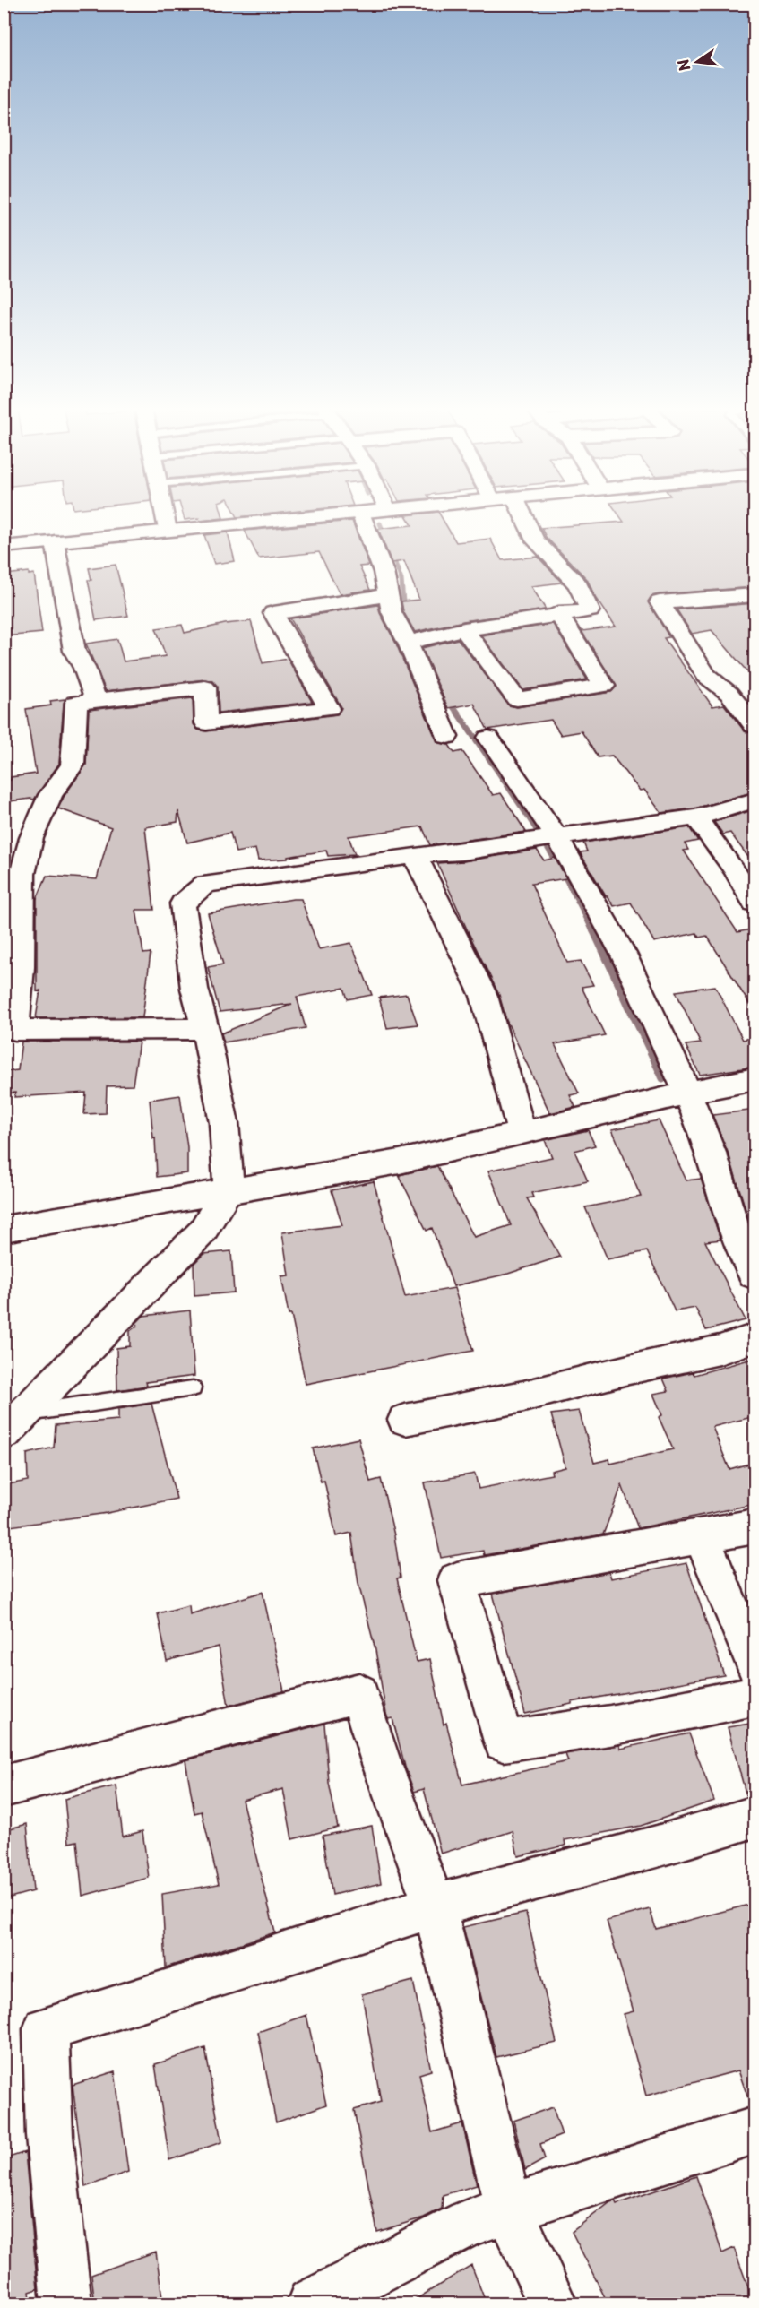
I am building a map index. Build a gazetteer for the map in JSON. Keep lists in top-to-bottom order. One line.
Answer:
{"north":"left"}
